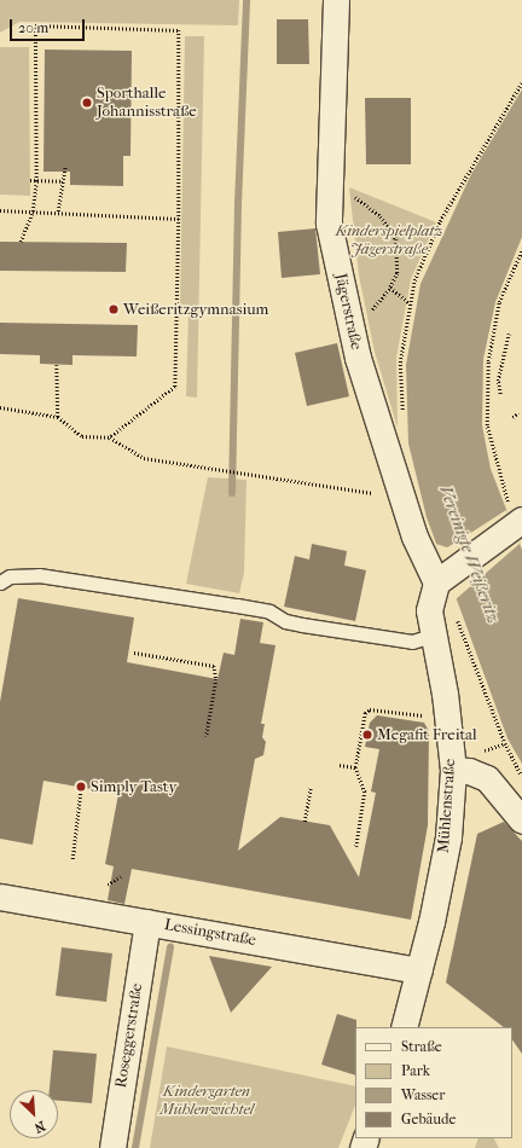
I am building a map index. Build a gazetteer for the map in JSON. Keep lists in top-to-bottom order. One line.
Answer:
{"streets":{"street":["Jägerstraße","Mühlenstraße","Lessingstraße","Roseggerstraße"]},"crossings":[["Jägerstraße","Mühlenstraße"],["Mühlenstraße","Lessingstraße"],["Lessingstraße","Roseggerstraße"]],"water":["Vereinigte Weißeritz"],"parks":["Kinderspielplatz Jägerstraße","Kindergarten Mühlenwichtel"],"places":["Sporthalle Johannisstraße","Weißeritzgymnasium","Megafit Freital","Simply Tasty"],"legend":["Straße","Park","Wasser","Gebäude"],"scale_bar":"20 m","north":"bottom right"}
